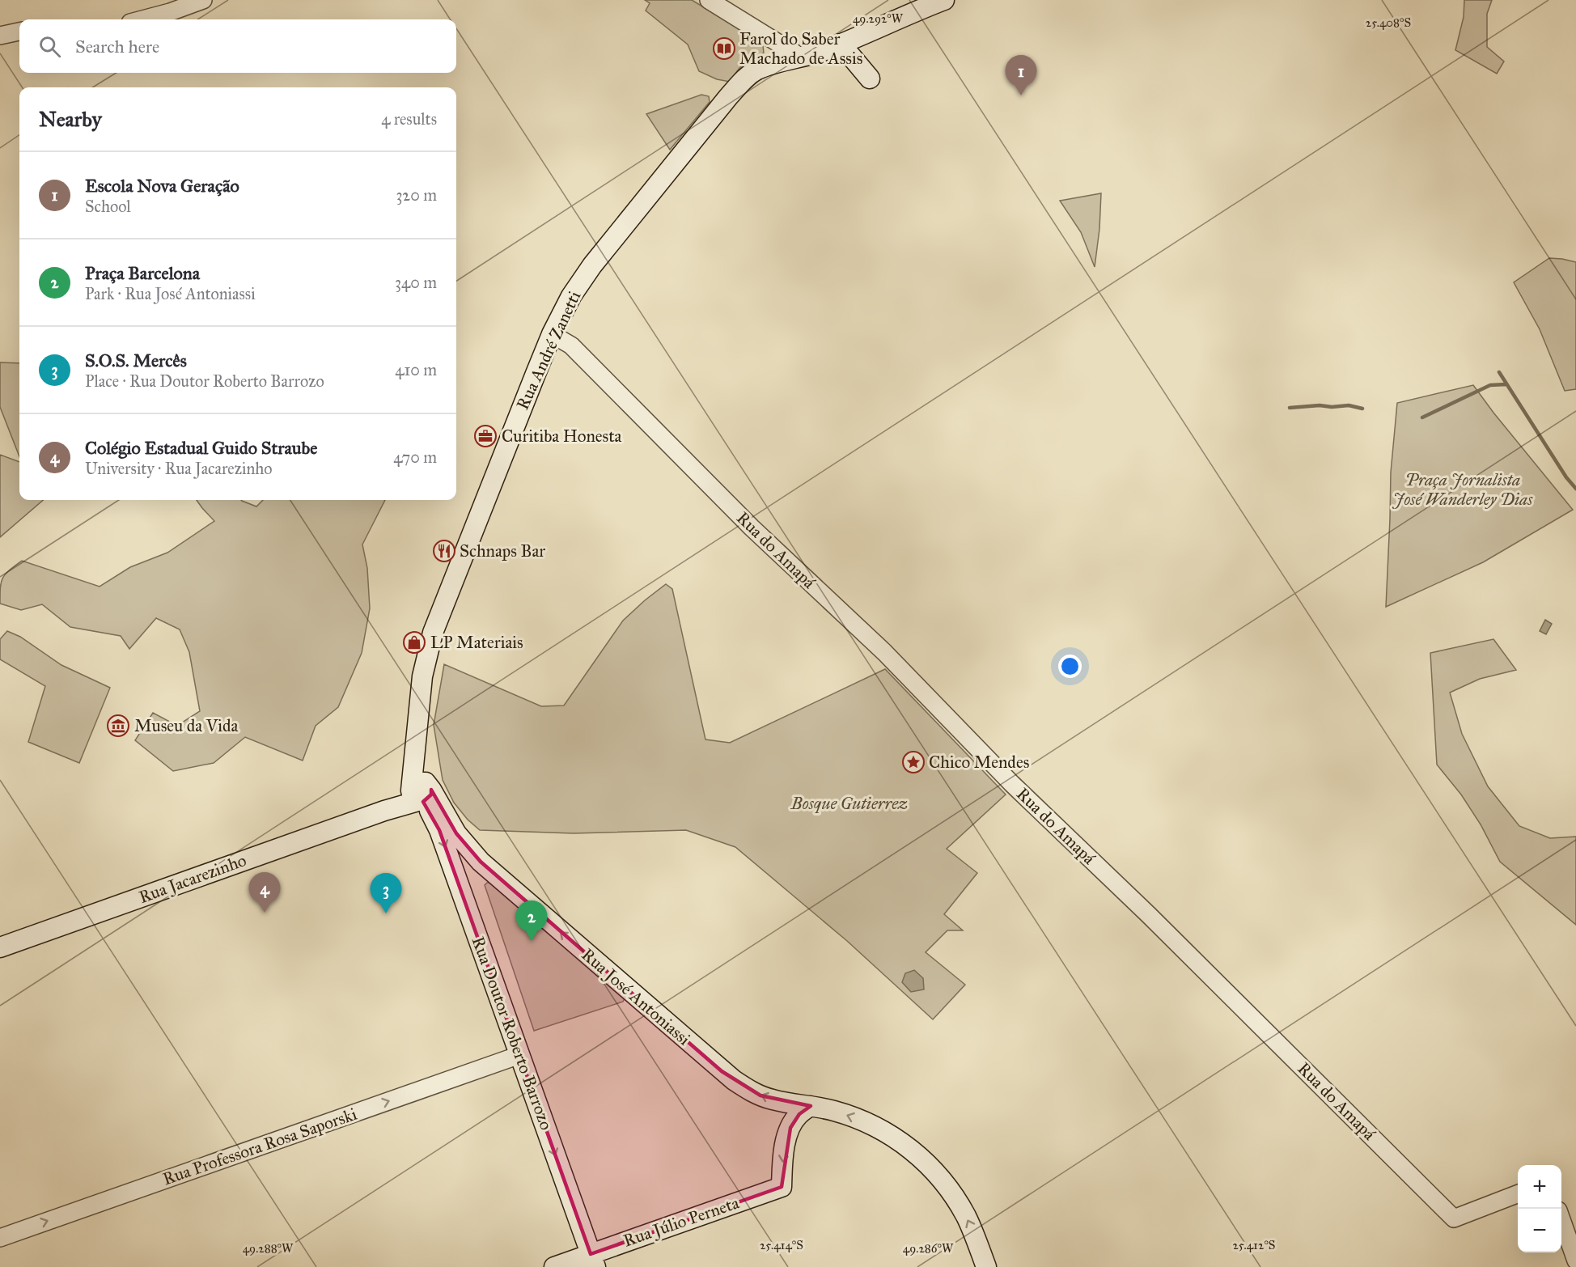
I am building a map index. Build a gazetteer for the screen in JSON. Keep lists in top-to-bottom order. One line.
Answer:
{"streets":{"main road":["Rua André Zanetti","Rua Jacarezinho","Rua José Antoniassi","Rua Doutor Roberto Barrozo","Rua Júlio Perneta"],"street":["Rua do Amapá","Rua Professora Rosa Saporski"]},"crossings":[["Rua André Zanetti","Rua do Amapá"],["Rua André Zanetti","Rua Jacarezinho"],["Rua André Zanetti","Rua José Antoniassi"],["Rua André Zanetti","Rua Doutor Roberto Barrozo"],["Rua Jacarezinho","Rua José Antoniassi"],["Rua Jacarezinho","Rua Doutor Roberto Barrozo"],["Rua José Antoniassi","Rua Doutor Roberto Barrozo"],["Rua José Antoniassi","Rua Júlio Perneta"],["Rua Doutor Roberto Barrozo","Rua Professora Rosa Saporski"],["Rua Doutor Roberto Barrozo","Rua Júlio Perneta"]],"one_way":["Rua José Antoniassi","Rua Doutor Roberto Barrozo","Rua Professora Rosa Saporski","Rua Júlio Perneta"],"parks":["Praça Jornalista José Wanderley Dias","Bosque Gutierrez"],"places":{"library":["Farol do Saber Machado de Assis"],"office":["Curitiba Honesta"],"restaurant":["Schnaps Bar"],"shop":["LP Materiais"],"museum":["Museu da Vida"],"place":["Chico Mendes"]},"page":{"search":"Search here","pins":["1","4","3","2"],"heading":["Nearby","4 results"],"list":[{"mark":"1","name":"Escola Nova Geração","note":"School","value":"320 m"},{"mark":"2","name":"Praça Barcelona","note":"Park · Rua José Antoniassi","value":"340 m"},{"mark":"3","name":"S.O.S. Mercês","note":"Place · Rua Doutor Roberto Barrozo","value":"410 m"},{"mark":"4","name":"Colégio Estadual Guido Straube","note":"University · Rua Jacarezinho","value":"470 m"}],"map_buttons":["+","−"]},"coordinates":["49.292°W","25.408°S","25.414°S","25.412°S","49.288°W","49.286°W"]}
